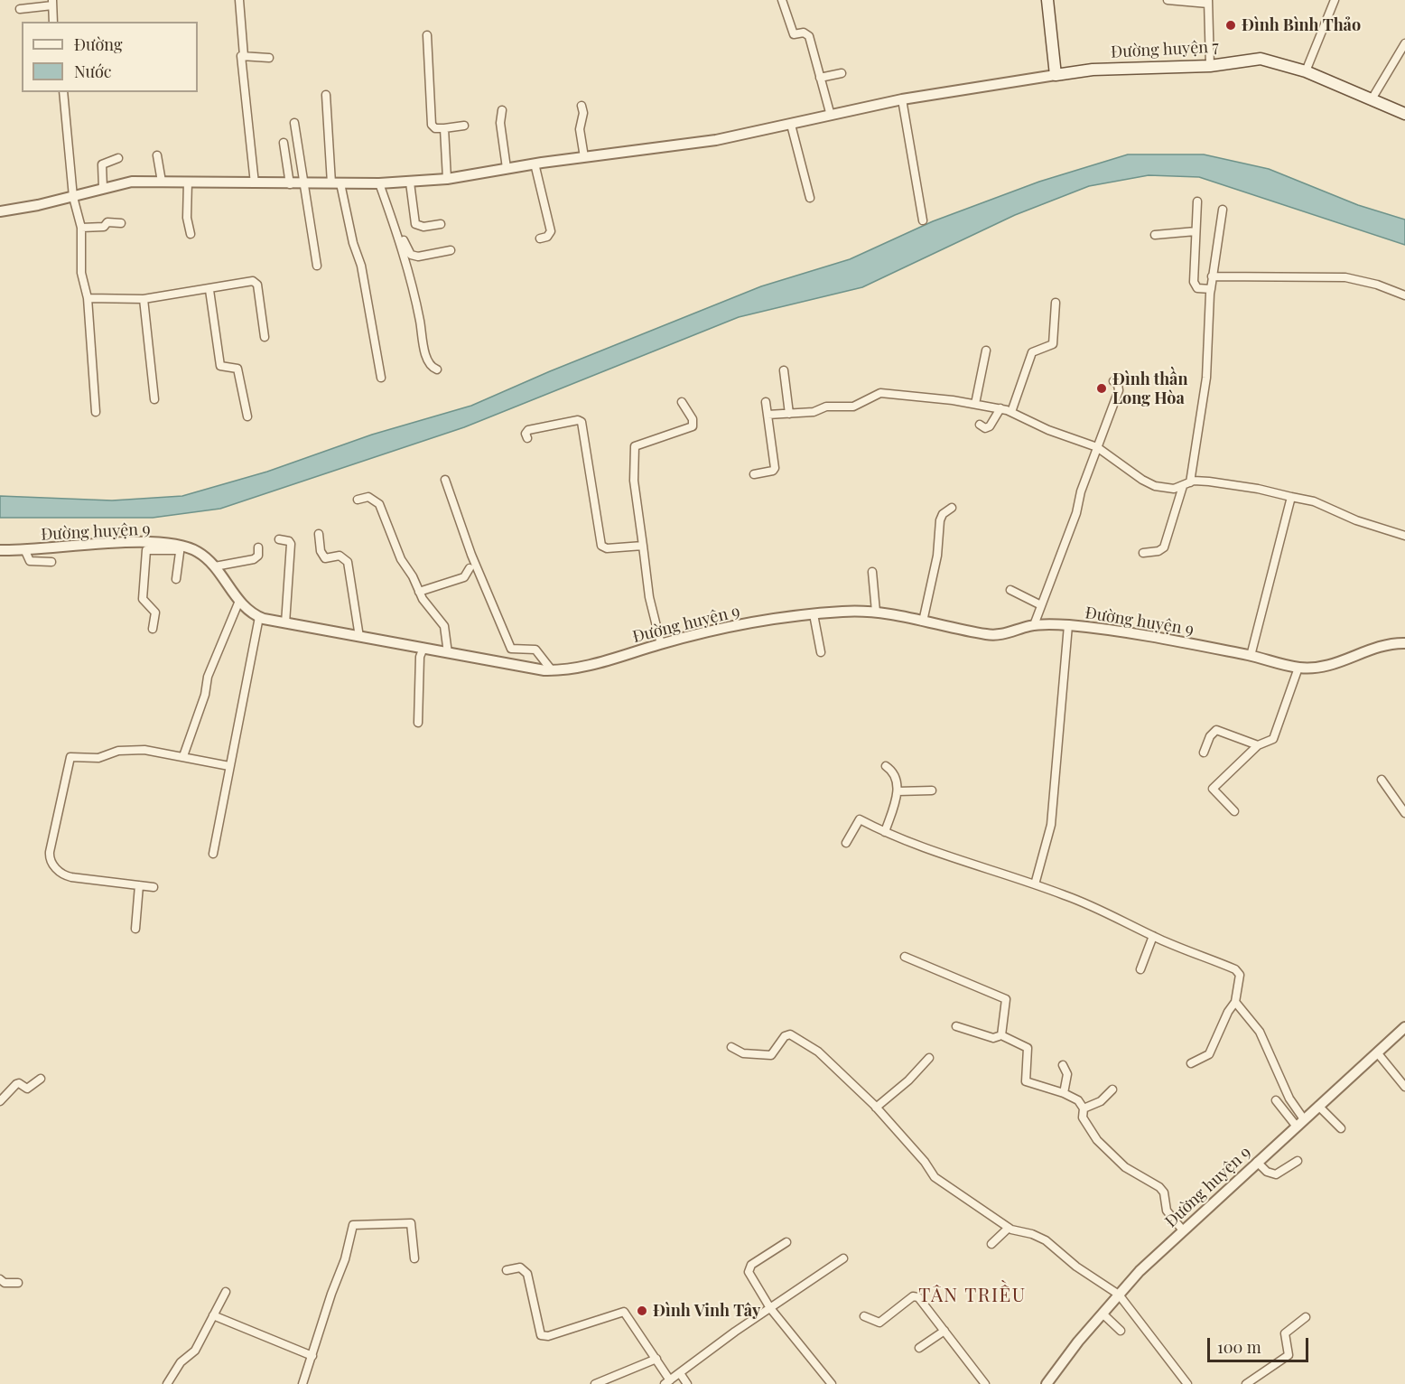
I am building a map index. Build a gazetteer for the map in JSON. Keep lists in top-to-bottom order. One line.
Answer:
{"streets":{"main road":["Đường huyện 7"],"street":["Đường huyện 9"]},"districts":["TÂN TRIỀU"],"places":["Đình Bình Thảo","Đình thần Long Hòa","Đình Vinh Tây"],"legend":["Đường","Nước"],"scale_bar":"100 m"}
